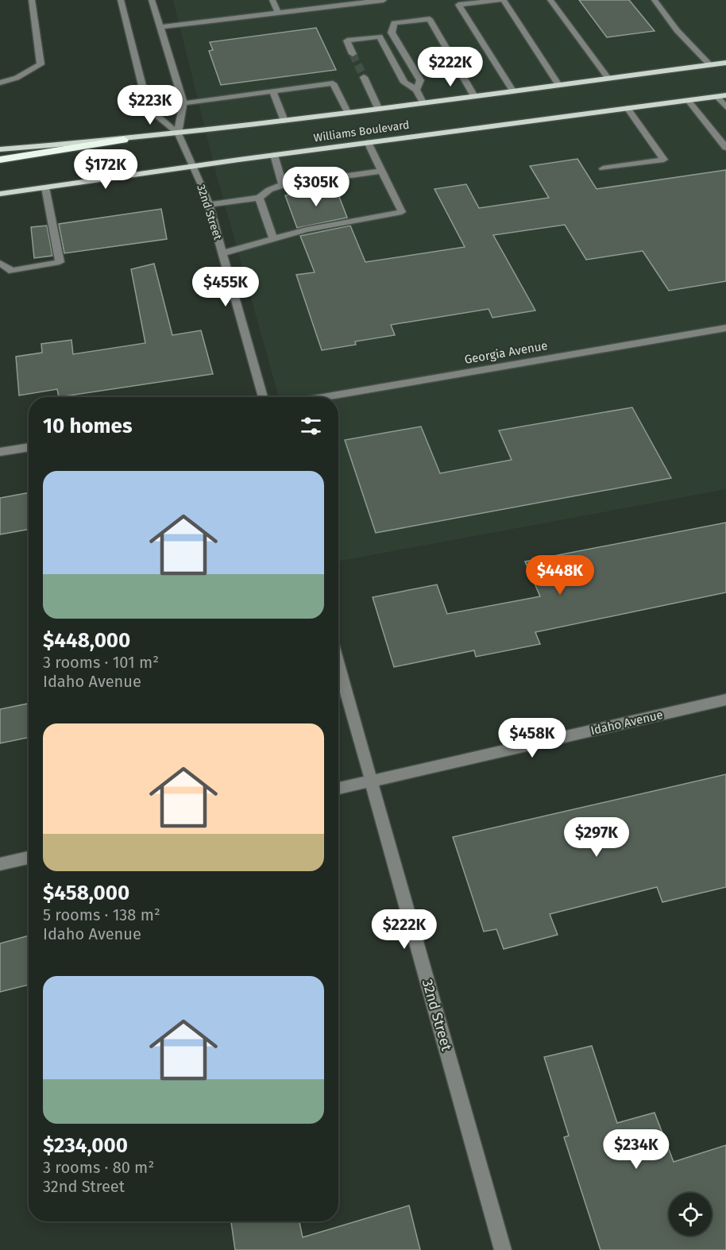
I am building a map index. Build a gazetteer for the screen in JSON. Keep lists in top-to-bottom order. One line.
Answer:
{"streets":{"main road":["Williams Boulevard"],"street":["32nd Street","Georgia Avenue","Idaho Avenue"]},"crossings":[["Williams Boulevard","32nd Street"],["32nd Street","Idaho Avenue"]],"page":{"price":["$222K","$223K","$172K","$305K","$455K","$448K","$458K","$297K","$222K","$234K"],"heading":"10 homes","list":[{"name":"$448,000","note":"3 rooms · 101 m² · Idaho Avenue"},{"name":"$458,000","note":"5 rooms · 138 m² · Idaho Avenue"},{"name":"$234,000","note":"3 rooms · 80 m² · 32nd Street"}]}}
